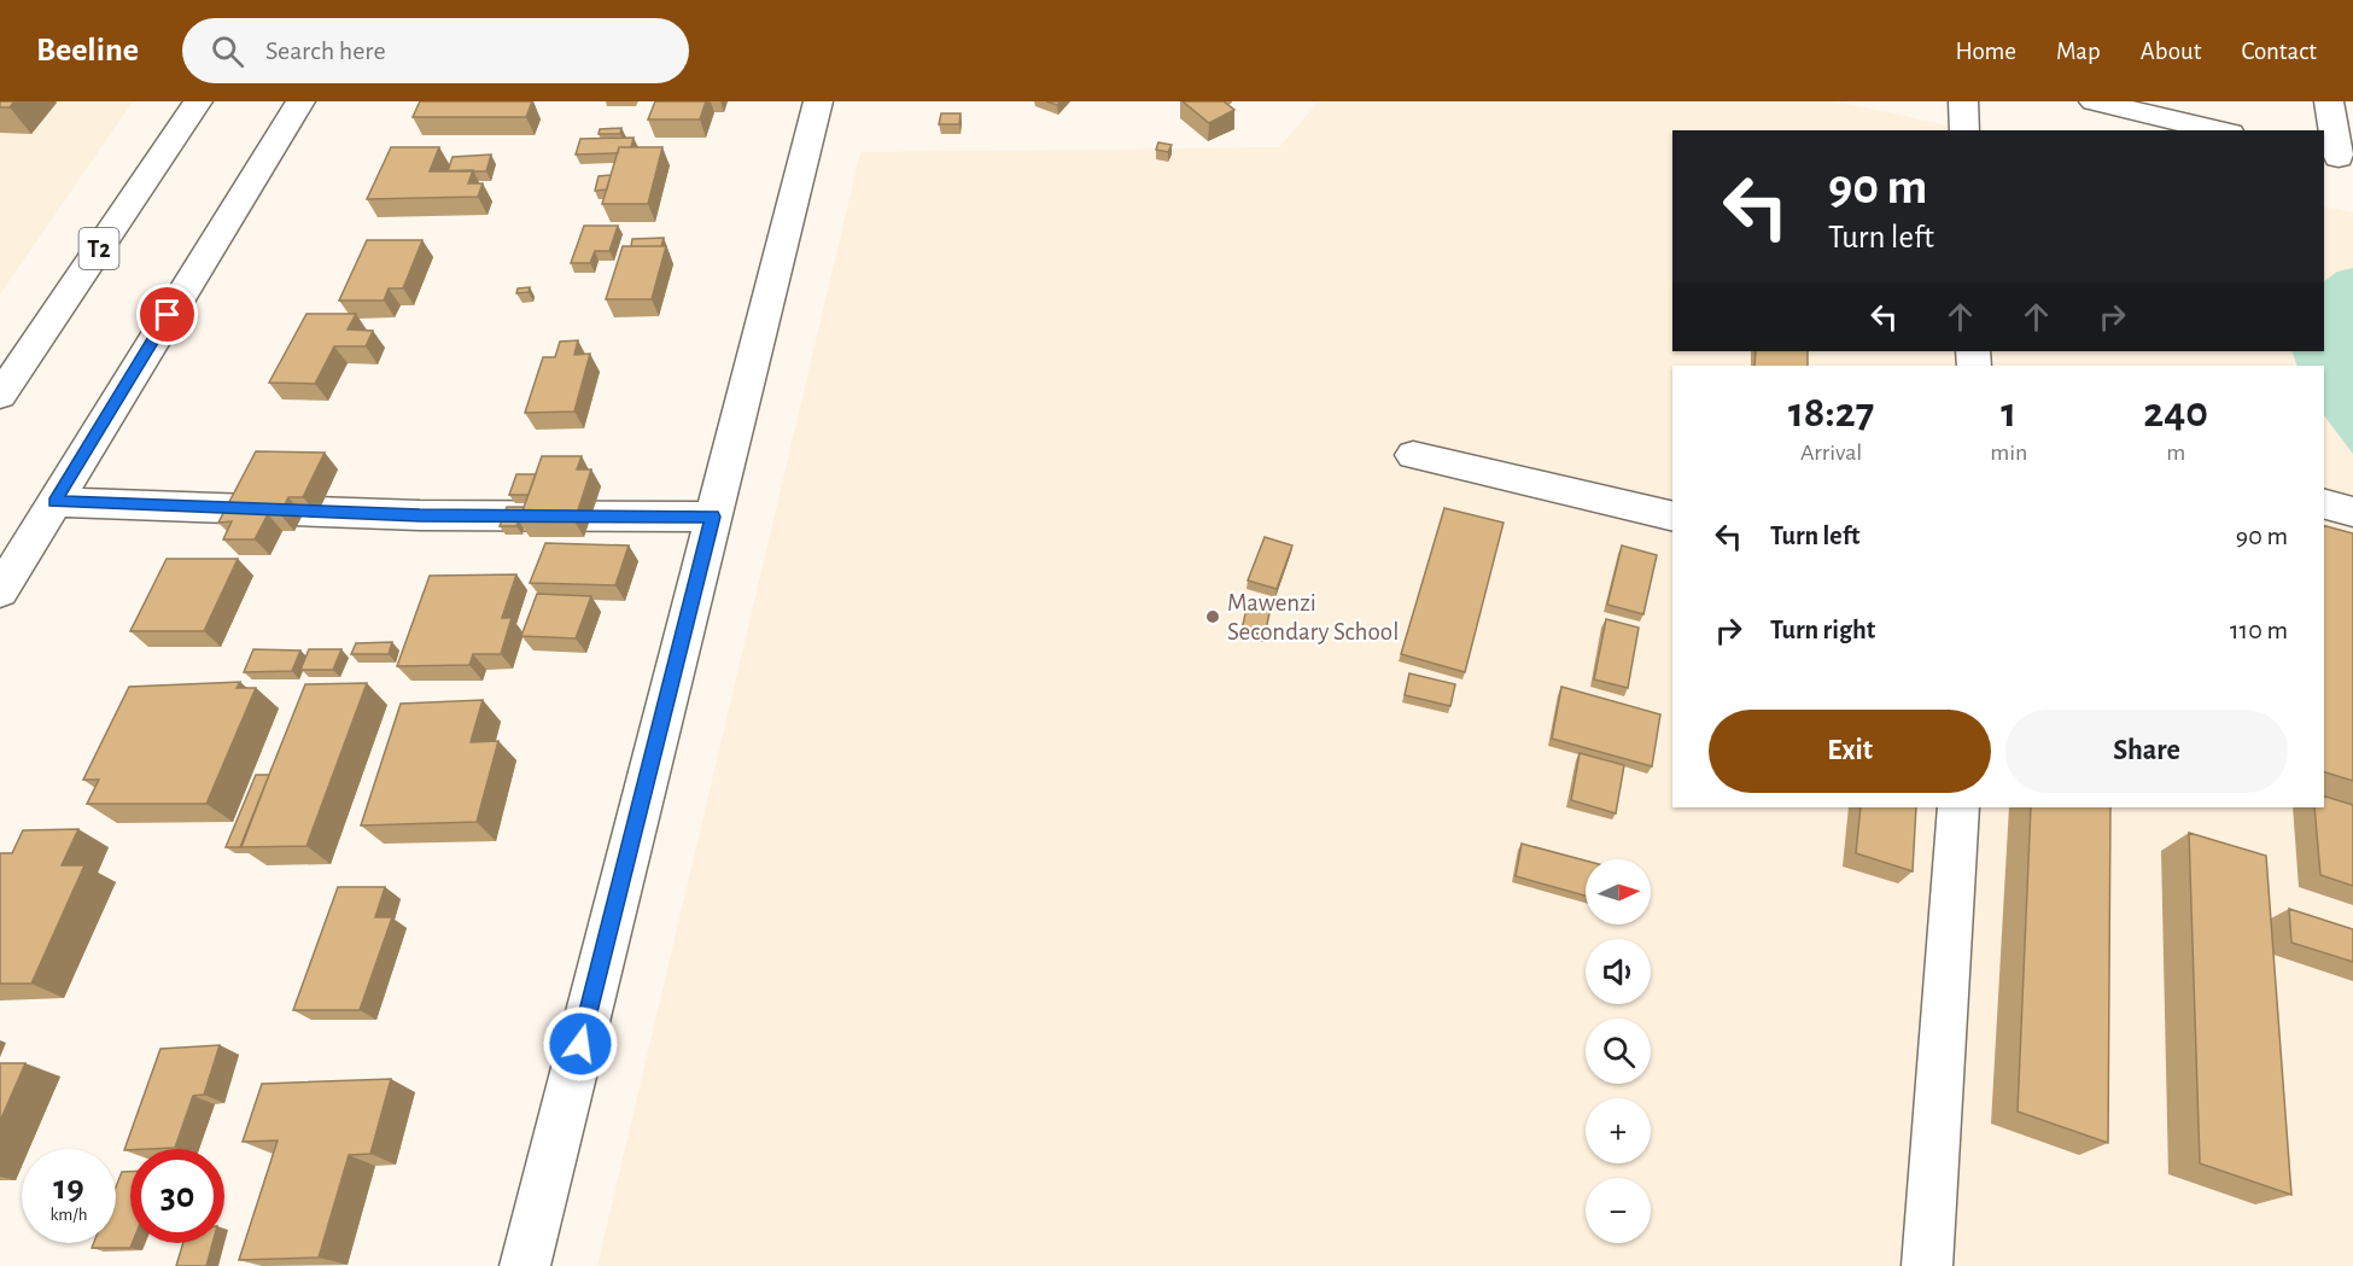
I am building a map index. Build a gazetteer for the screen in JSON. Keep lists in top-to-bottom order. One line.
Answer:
{"streets":{"main road":["T2"]},"places":["Mawenzi Secondary School"],"north":"right","page":{"header":"Beeline","search":"Search here","nav":["Home","Map","About","Contact"],"turn":["90 m","Turn left"],"eta":["18:27","Arrival","1","min","240","m"],"list":[{"name":"Turn left","value":"90 m"},{"name":"Turn right","value":"110 m"}],"buttons":["Exit","Share"],"map_buttons":["+","−"],"speed":"19 km/h","limit":"30"}}
